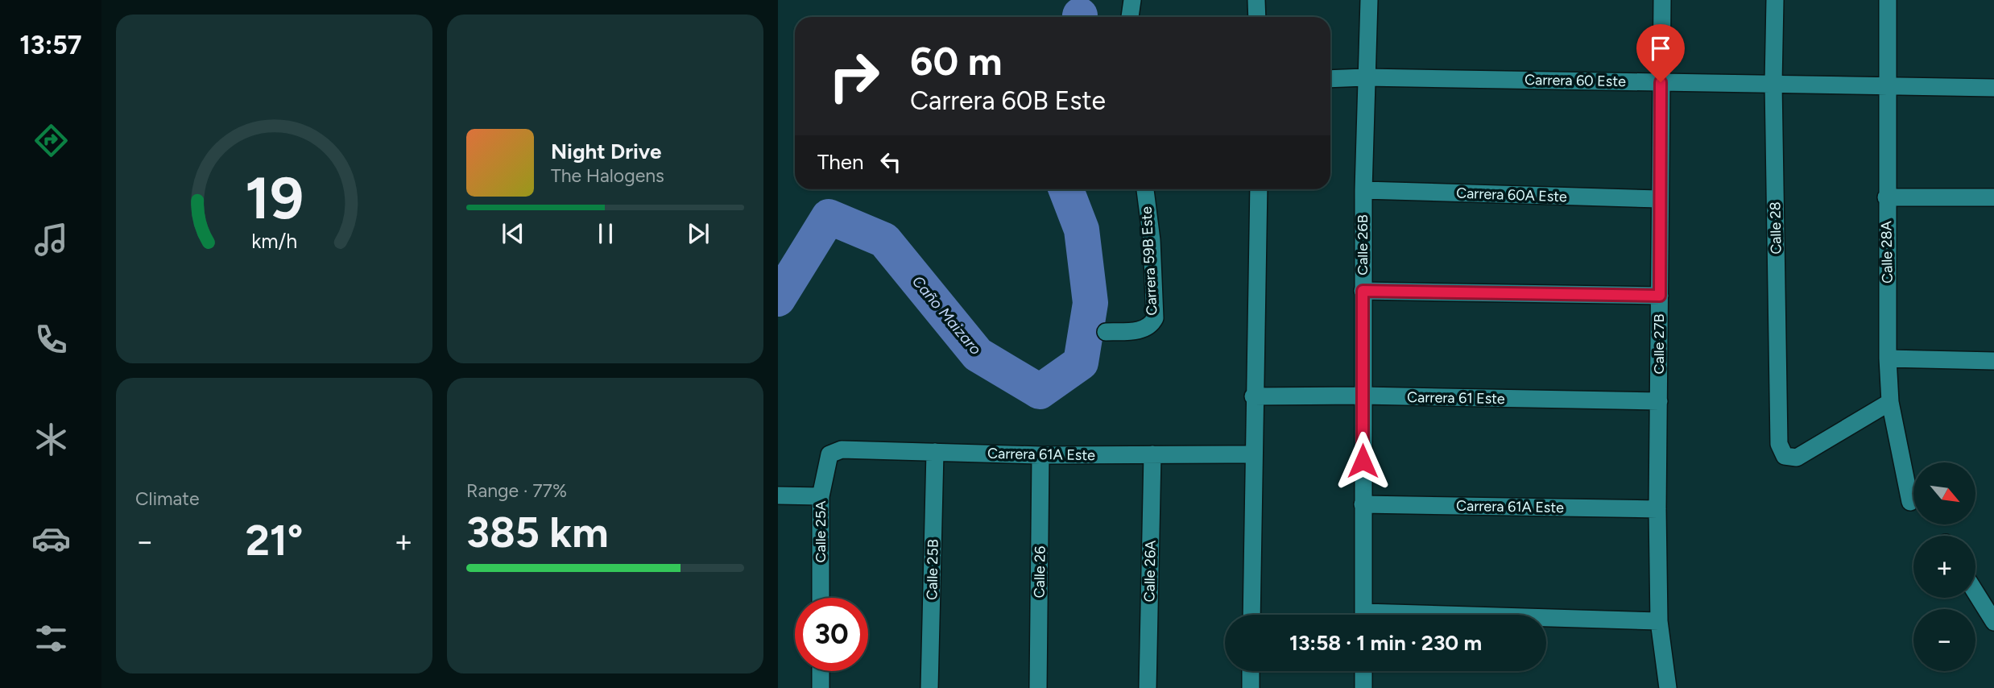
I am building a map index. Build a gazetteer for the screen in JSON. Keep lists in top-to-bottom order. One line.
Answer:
{"streets":{"street":["Carrera 60 Este","Carrera 60A Este","Calle 28","Calle 26B","Calle 28A","Carrera 59B Este","Calle 27B","Carrera 61 Este","Carrera 61A Este","Calle 25A","Calle 25B","Calle 26A","Calle 26"]},"crossings":[["Carrera 60 Este","Calle 28"],["Carrera 60 Este","Calle 26B"],["Carrera 60 Este","Calle 28A"],["Carrera 60 Este","Calle 27B"],["Carrera 60A Este","Calle 26B"],["Carrera 60A Este","Calle 27B"],["Calle 28","Calle 28A"],["Calle 26B","Carrera 61 Este"],["Calle 26B","Carrera 61A Este"],["Calle 27B","Carrera 61 Este"],["Calle 27B","Carrera 61A Este"],["Carrera 61A Este","Calle 25A"],["Carrera 61A Este","Calle 25B"],["Carrera 61A Este","Calle 26A"],["Carrera 61A Este","Calle 26"]],"water":["Caño Maizaro"],"north":"bottom right","page":{"tabs":"13:57","turn":["60 m","Carrera 60B Este"],"song":["Night Drive","The Halogens"],"then":"Then","tile":["Climate",["Range · 77%","385 km"]],"map_buttons":["+","−"],"heat":["−","21°","+"],"limit":"30","trip":"13:58 · 1 min · 230 m","gauge":["19","km/h"]}}
